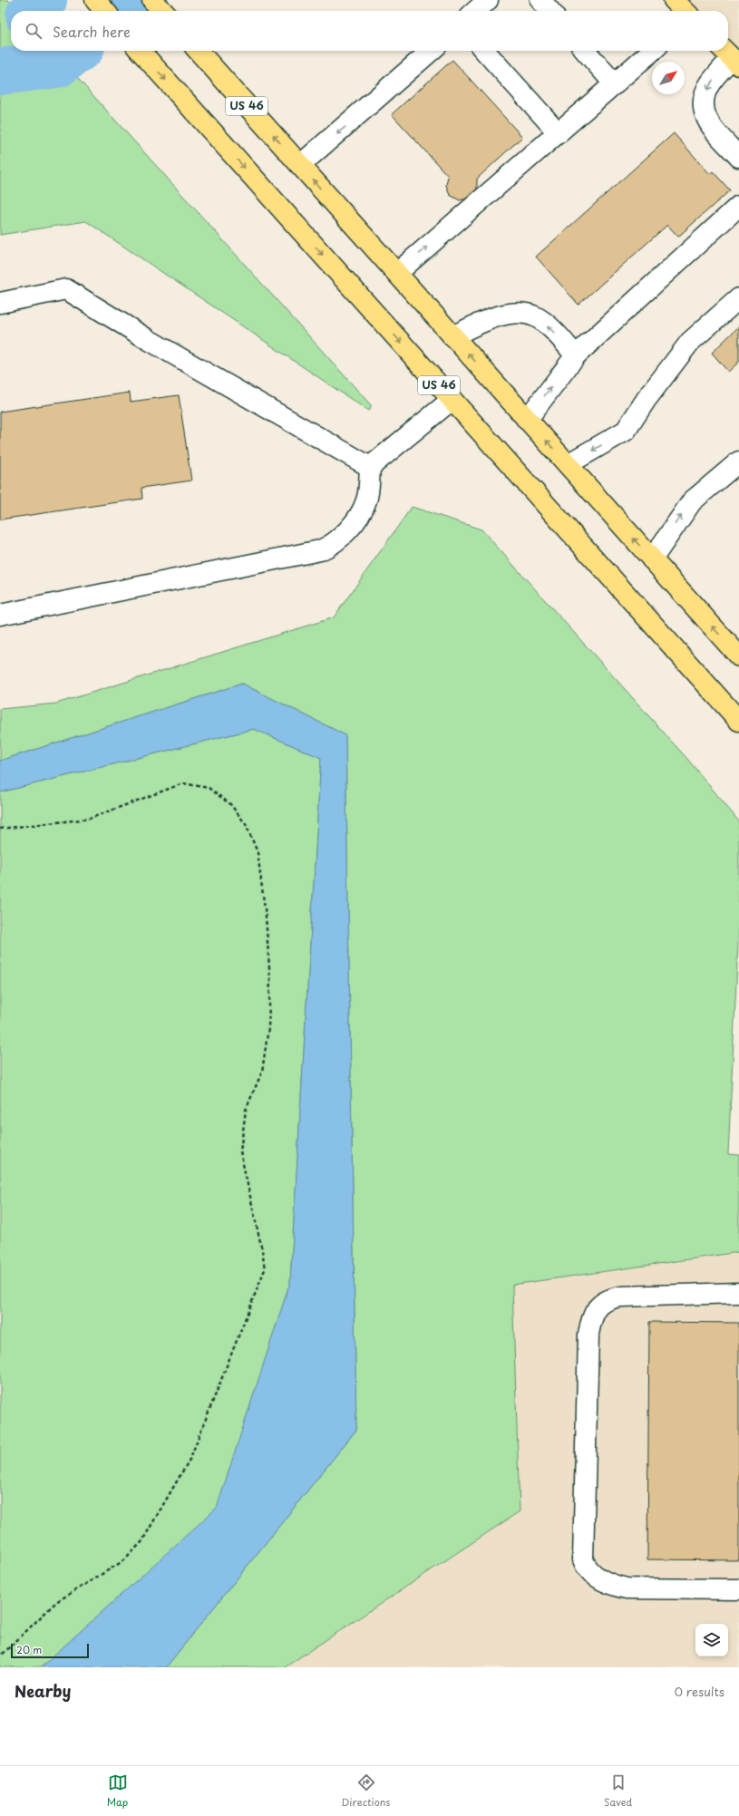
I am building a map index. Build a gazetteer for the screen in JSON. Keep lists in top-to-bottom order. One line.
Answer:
{"streets":{"main road":["US 46"]},"scale_bar":"20 m","north":"top right","page":{"search":"Search here","scale":"20 m","heading":["Nearby","0 results"],"nav":["Map","Directions","Saved"]}}
